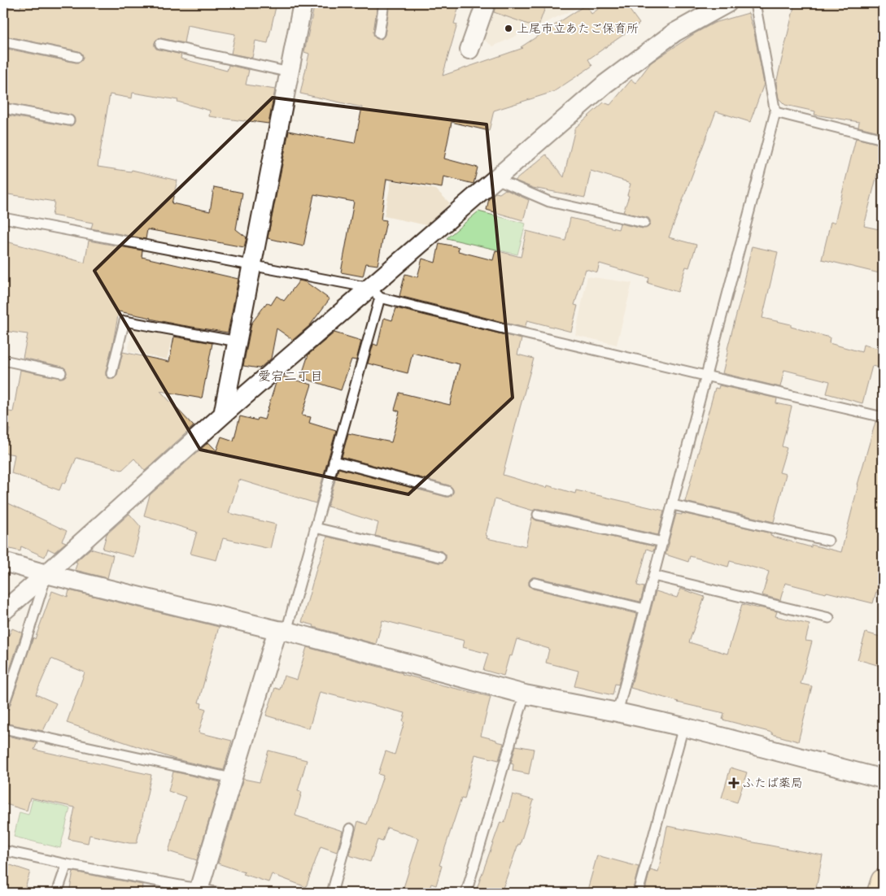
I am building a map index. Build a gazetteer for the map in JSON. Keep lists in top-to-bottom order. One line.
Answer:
{"districts":["愛宕二丁目"],"places":{"other":["上尾市立あたご保育所"],"health":["ふたば薬局"]}}
